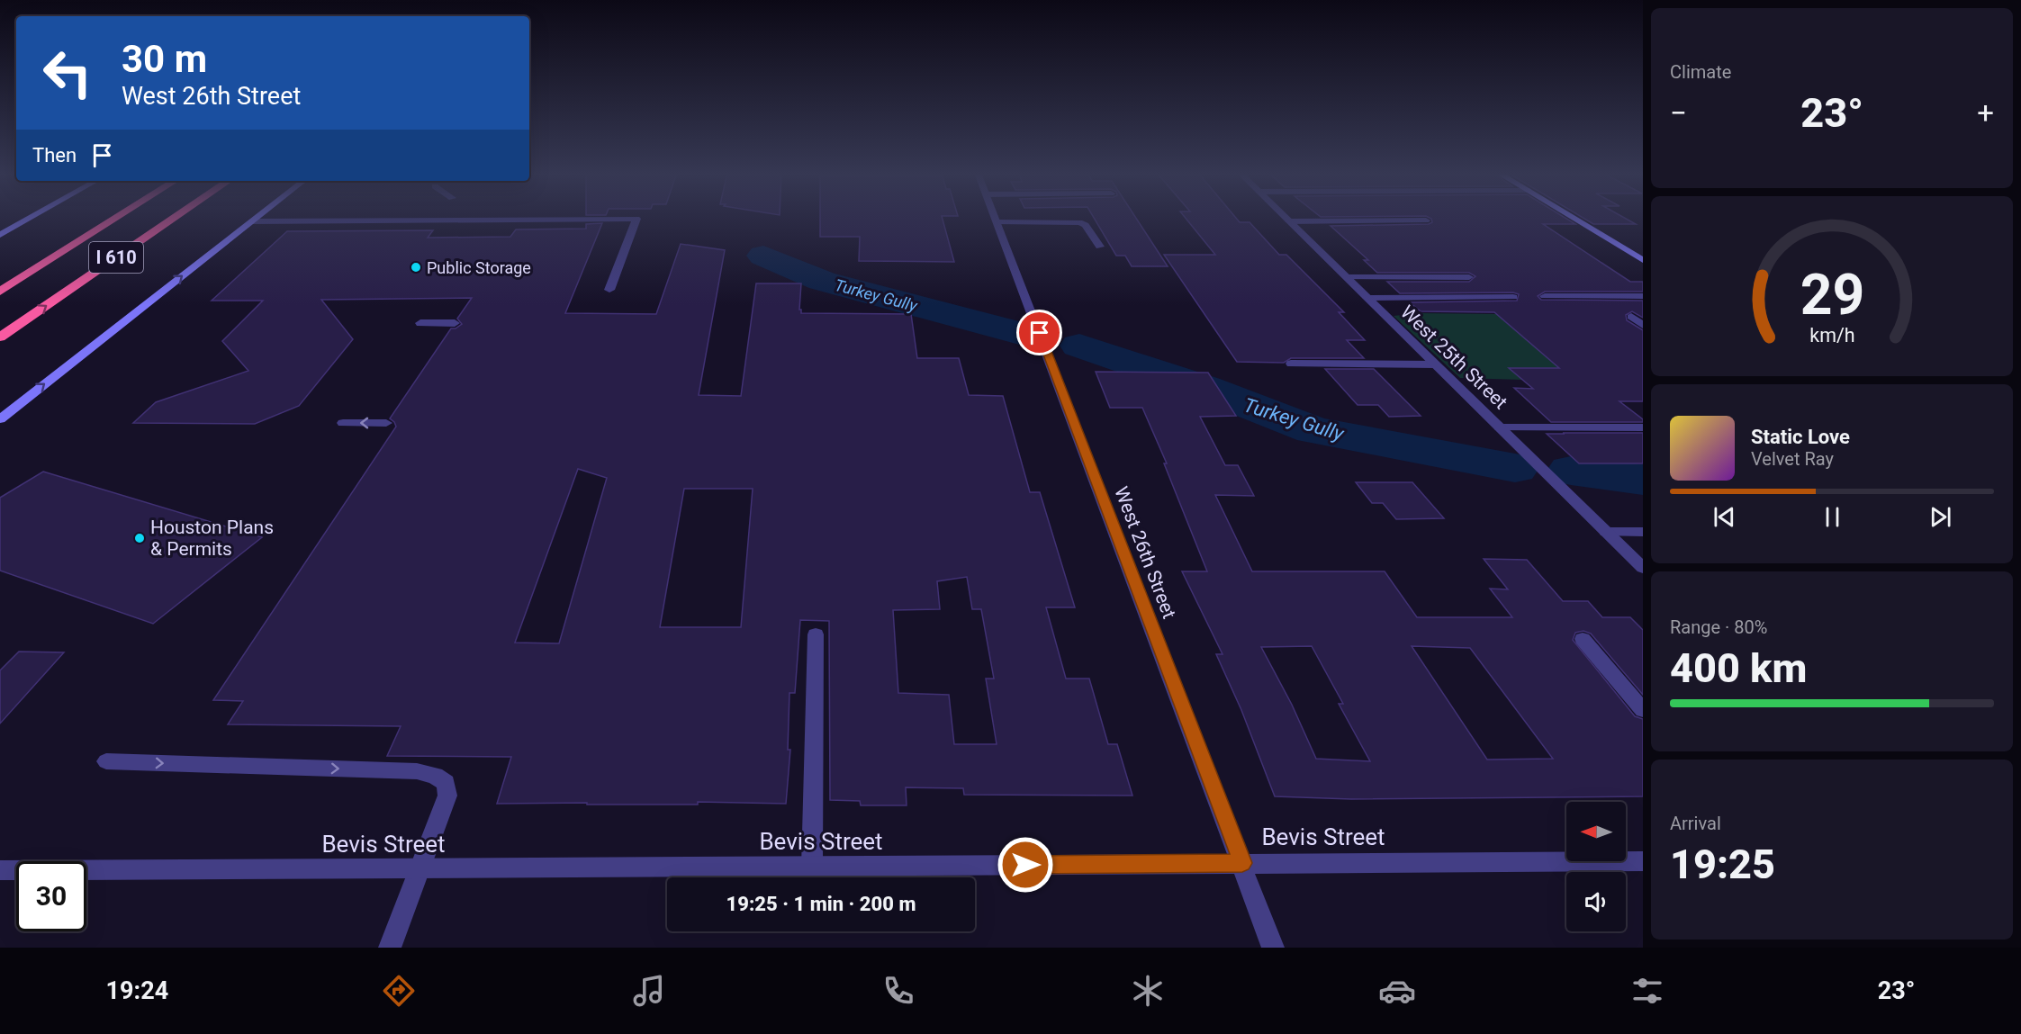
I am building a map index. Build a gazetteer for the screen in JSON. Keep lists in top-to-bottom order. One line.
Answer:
{"streets":{"highway":["I 610"],"street":["West 25th Street","West 26th Street","Bevis Street"]},"crossings":[["West 26th Street","Bevis Street"]],"water":["Turkey Gully"],"places":["Public Storage","Houston Plans & Permits"],"north":"left","page":{"tile":["Climate",["Range · 80%","400 km"],["Arrival","19:25"]],"turn":["30 m","West 26th Street"],"heat":["−","23°","+"],"then":"Then","song":["Static Love","Velvet Ray"],"limit":"30","trip":"19:25 · 1 min · 200 m","tabs":["19:24","23°"],"gauge":["29","km/h"]}}
